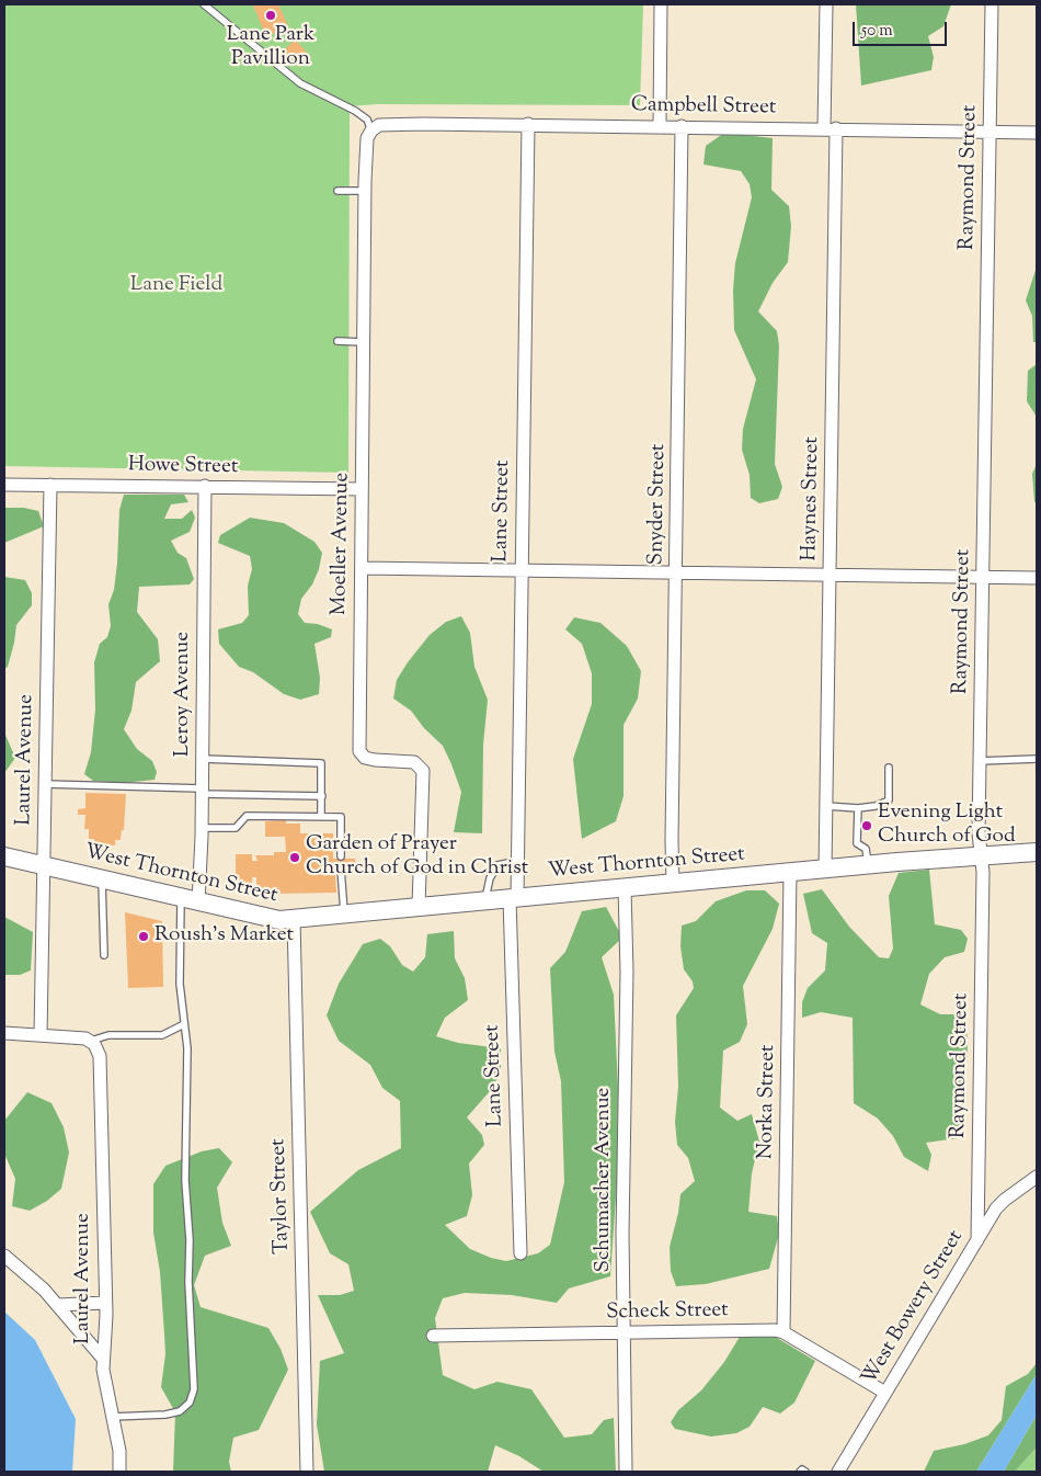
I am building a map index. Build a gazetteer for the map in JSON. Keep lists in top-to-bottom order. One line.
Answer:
{"streets":{"main road":["West Thornton Street"],"street":["Campbell Street","Raymond Street","Howe Street","Haynes Street","Snyder Street","Lane Street","Moeller Avenue","Leroy Avenue","Laurel Avenue","Norka Street","Schumacher Avenue","Taylor Street","West Bowery Street","Scheck Street"]},"crossings":[["Campbell Street","Raymond Street"],["Campbell Street","Haynes Street"],["Campbell Street","Snyder Street"],["Campbell Street","Lane Street"],["Campbell Street","Moeller Avenue"],["Raymond Street","West Thornton Street"],["Raymond Street","West Bowery Street"],["Howe Street","Moeller Avenue"],["Howe Street","Leroy Avenue"],["Howe Street","Laurel Avenue"],["Haynes Street","West Thornton Street"],["Snyder Street","West Thornton Street"],["Lane Street","West Thornton Street"],["Moeller Avenue","West Thornton Street"],["Leroy Avenue","West Thornton Street"],["Laurel Avenue","West Thornton Street"],["West Thornton Street","Norka Street"],["West Thornton Street","Schumacher Avenue"],["West Thornton Street","Taylor Street"],["Norka Street","Scheck Street"],["Schumacher Avenue","Scheck Street"],["West Bowery Street","Scheck Street"]],"parks":["Lane Field"],"places":["Lane Park Pavillion","Evening Light Church of God","Garden of Prayer Church of God in Christ","Roush's Market"],"scale_bar":"50 m"}
